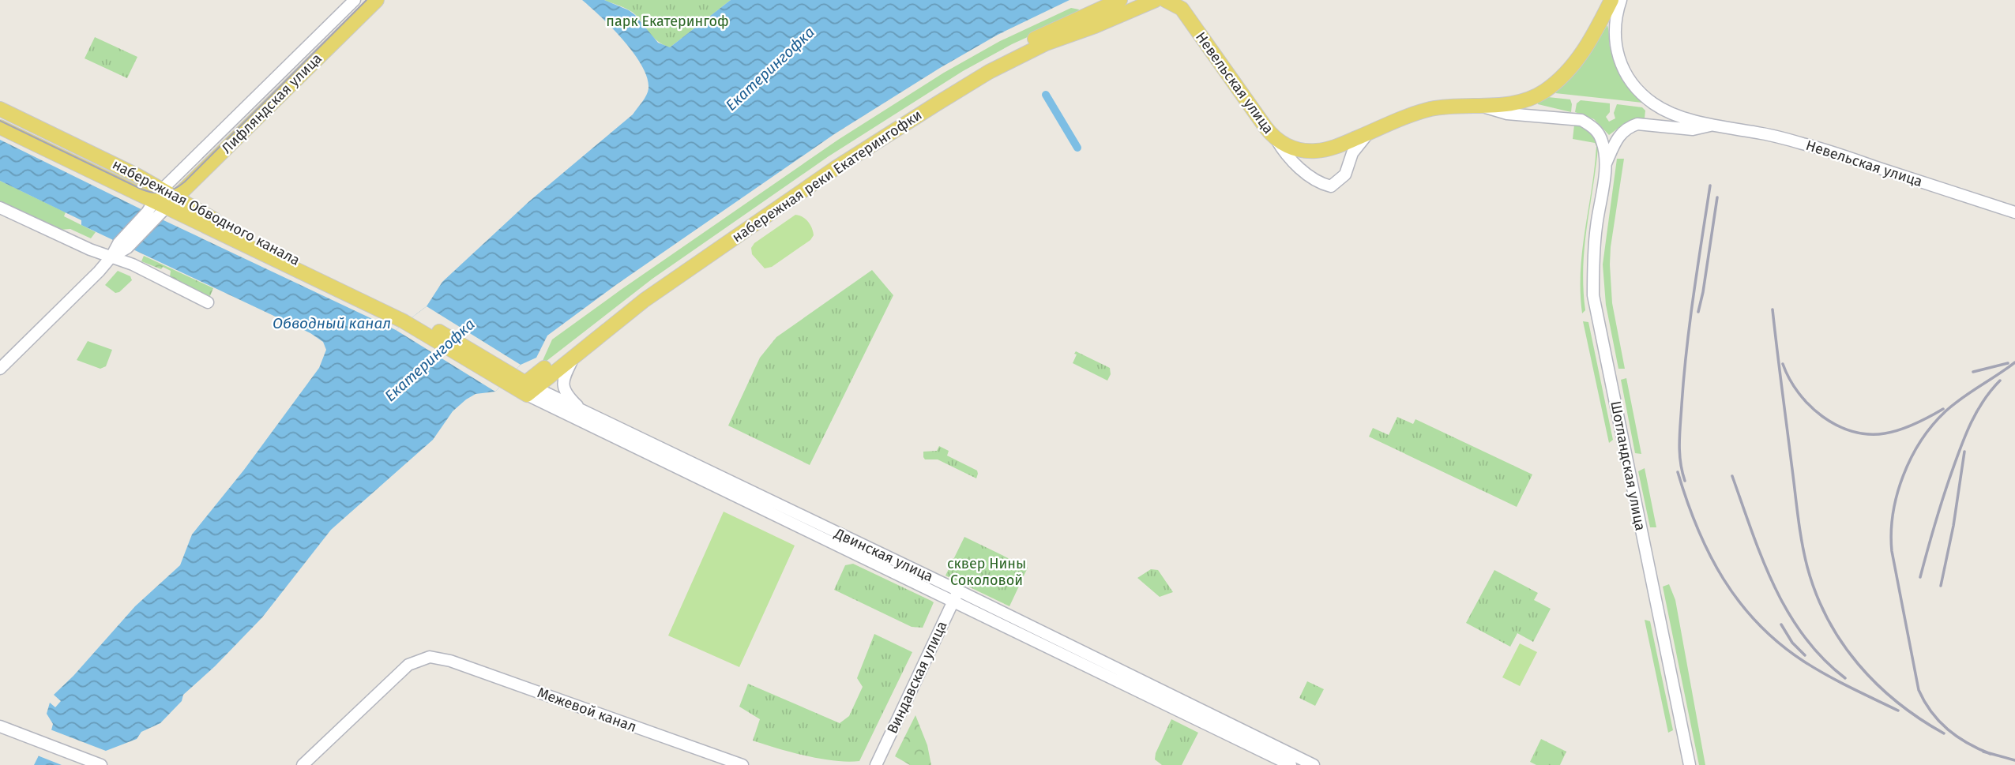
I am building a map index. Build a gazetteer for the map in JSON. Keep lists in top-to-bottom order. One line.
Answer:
{"streets":{"main road":["Невельская улица","Лифляндская улица","набережная реки Екатерингофки","набережная Обводного канала","Двинская улица"],"street":["Шотландская улица","Виндавская улица","Межевой канал"]},"crossings":[["Невельская улица","набережная реки Екатерингофки"],["Невельская улица","Шотландская улица"],["Лифляндская улица","набережная Обводного канала"],["набережная реки Екатерингофки","Двинская улица"],["набережная Обводного канала","Двинская улица"],["Двинская улица","Виндавская улица"]],"water":["Екатерингофка","Обводный канал"],"parks":["парк Екатерингоф","сквер Нины Соколовой"]}
